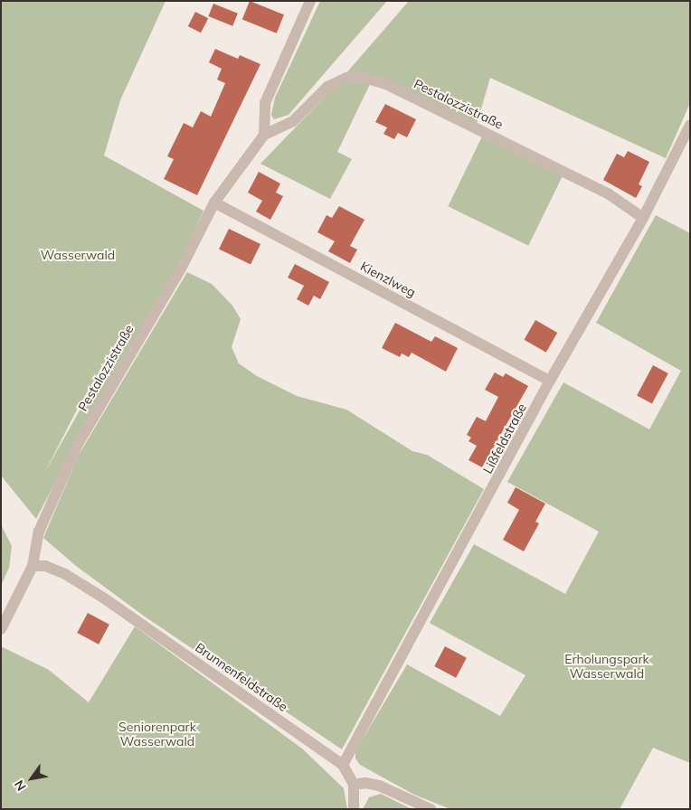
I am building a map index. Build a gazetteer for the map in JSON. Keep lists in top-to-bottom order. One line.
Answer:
{"streets":{"street":["Pestalozzistraße","Kienzlweg","Lißfeldstraße","Brunnenfeldstraße"]},"crossings":[["Pestalozzistraße","Kienzlweg"],["Pestalozzistraße","Lißfeldstraße"],["Pestalozzistraße","Brunnenfeldstraße"],["Kienzlweg","Lißfeldstraße"],["Lißfeldstraße","Brunnenfeldstraße"]],"parks":["Wasserwald","Erholungspark Wasserwald","Seniorenpark Wasserwald"],"north":"bottom left"}
